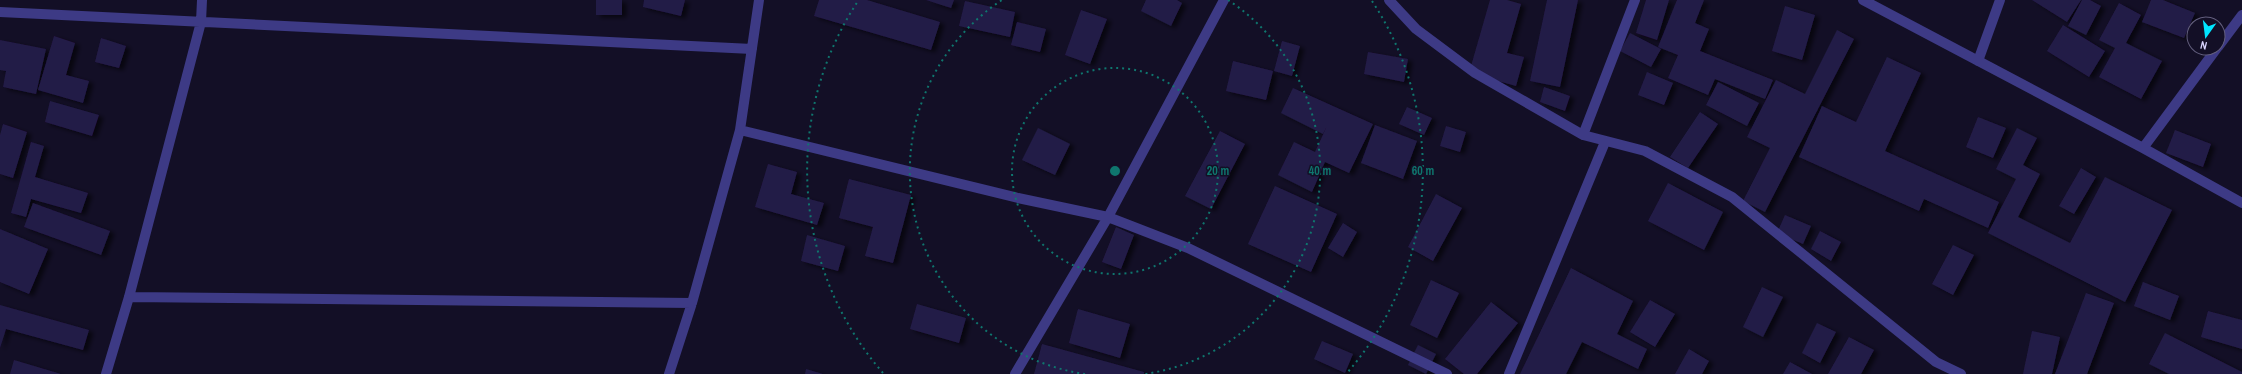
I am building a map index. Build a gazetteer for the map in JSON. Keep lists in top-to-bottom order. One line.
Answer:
{"north":"bottom","rings":["20 m","40 m","60 m"]}
